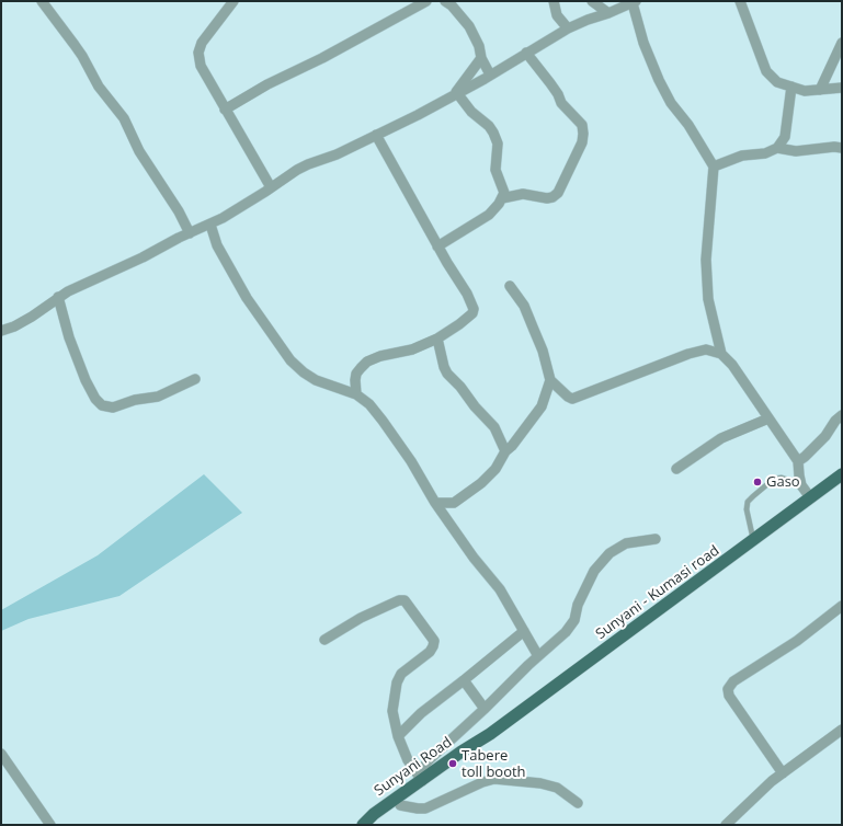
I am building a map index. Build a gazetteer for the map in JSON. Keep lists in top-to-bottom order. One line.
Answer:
{"streets":{"main road":["Sunyani - Kumasi road","Sunyani Road"]},"crossings":[["Sunyani - Kumasi road","Sunyani Road"]],"places":["Gaso","Tabere toll booth"]}
